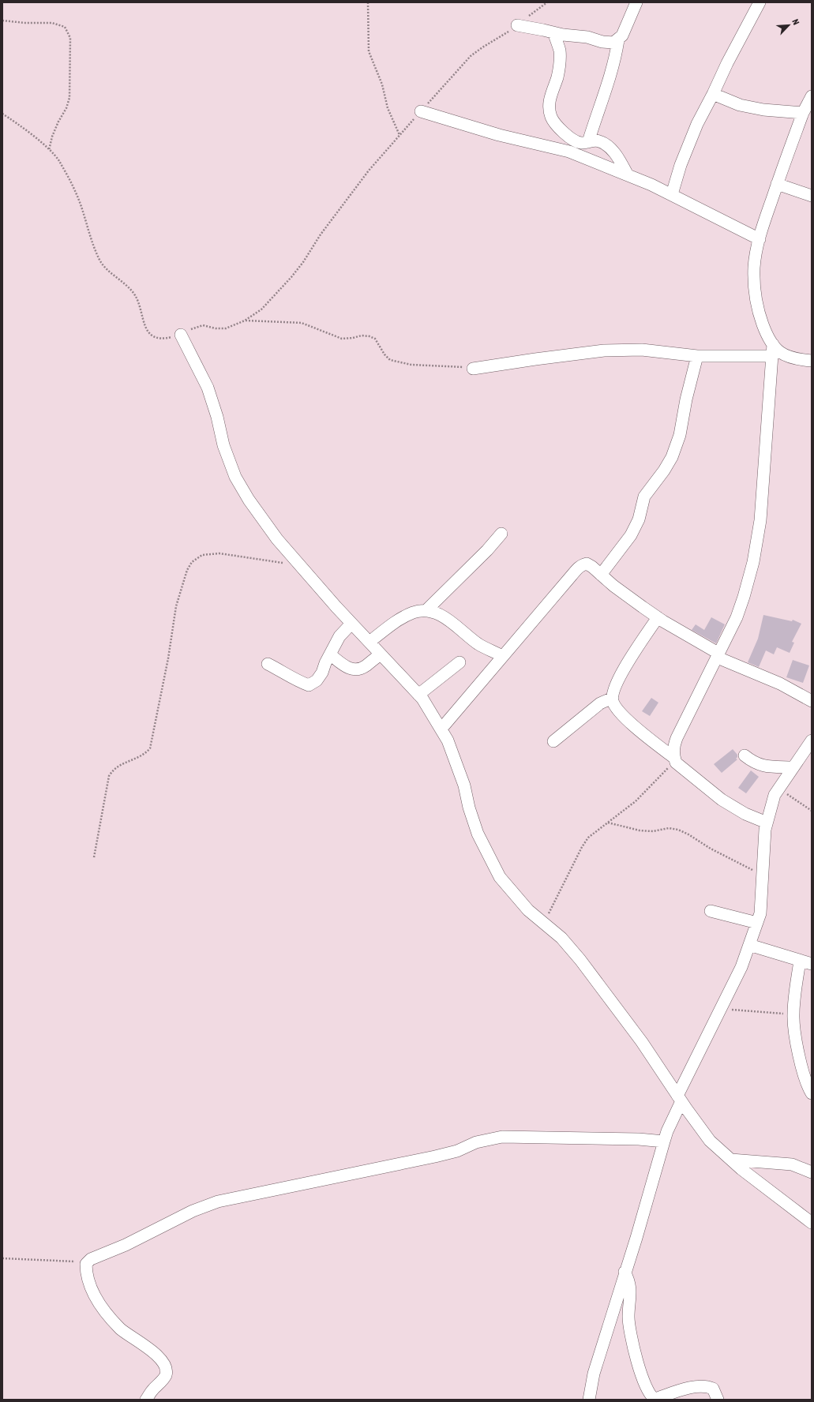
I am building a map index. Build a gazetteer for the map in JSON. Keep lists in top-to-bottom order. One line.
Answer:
{"north":"top right"}
